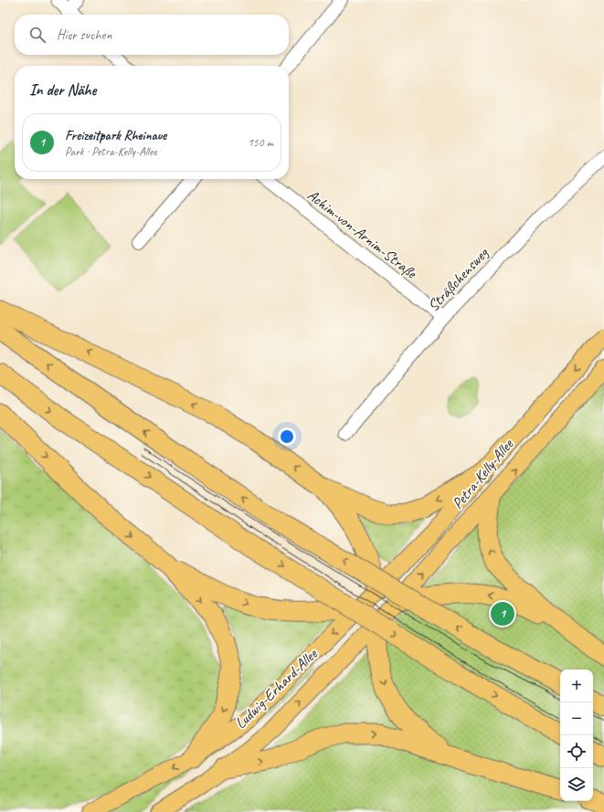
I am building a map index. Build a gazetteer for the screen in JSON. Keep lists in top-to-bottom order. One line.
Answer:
{"streets":{"main road":["Petra-Kelly-Allee","Ludwig-Erhard-Allee"],"street":["Achim-von-Arnim-Straße","Sträßchensweg"]},"crossings":[["Achim-von-Arnim-Straße","Sträßchensweg"],["Petra-Kelly-Allee","Ludwig-Erhard-Allee"]],"page":{"search":"Hier suchen","heading":"In der Nähe","list":[{"mark":"1","name":"Freizeitpark Rheinaue","note":"Park · Petra-Kelly-Allee","value":"150 m"}],"pins":"1","map_buttons":["+","−"]}}
